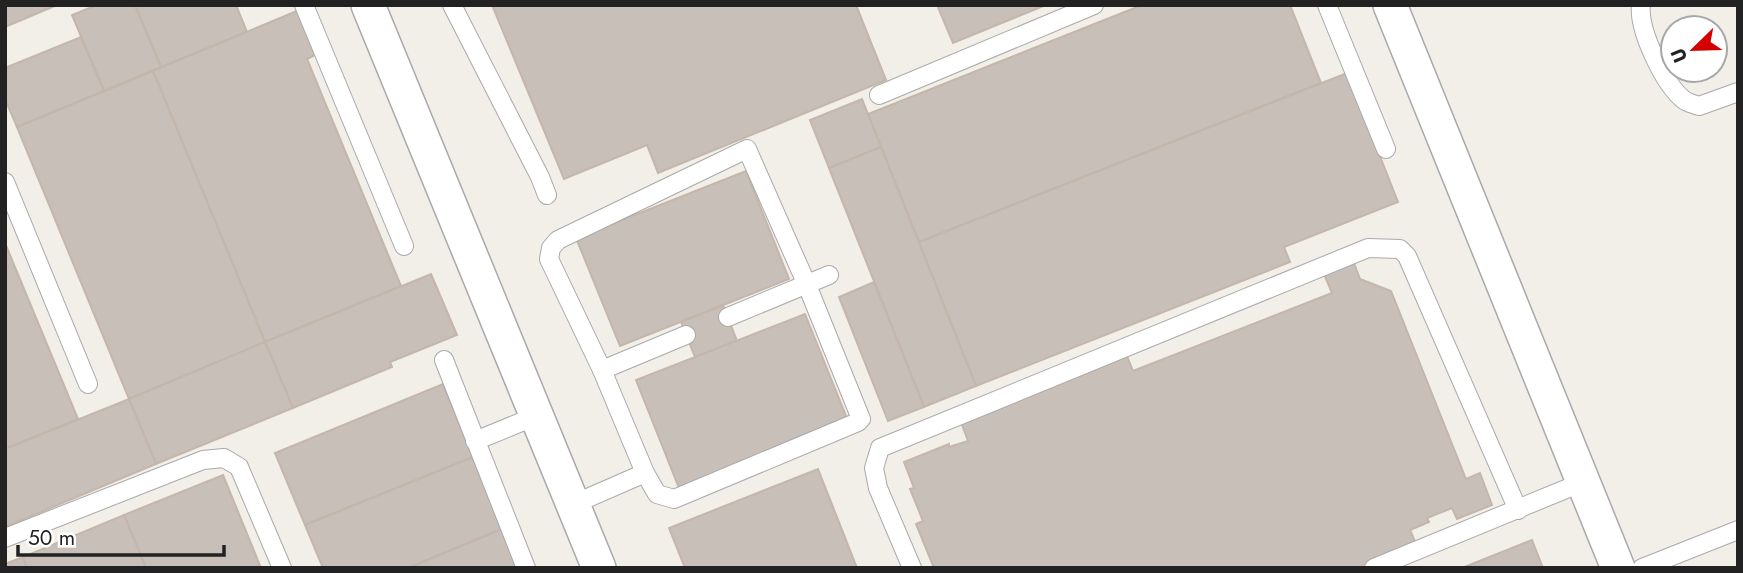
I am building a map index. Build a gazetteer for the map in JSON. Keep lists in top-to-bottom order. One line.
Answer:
{"scale_bar":"50 m","north":"bottom left"}
